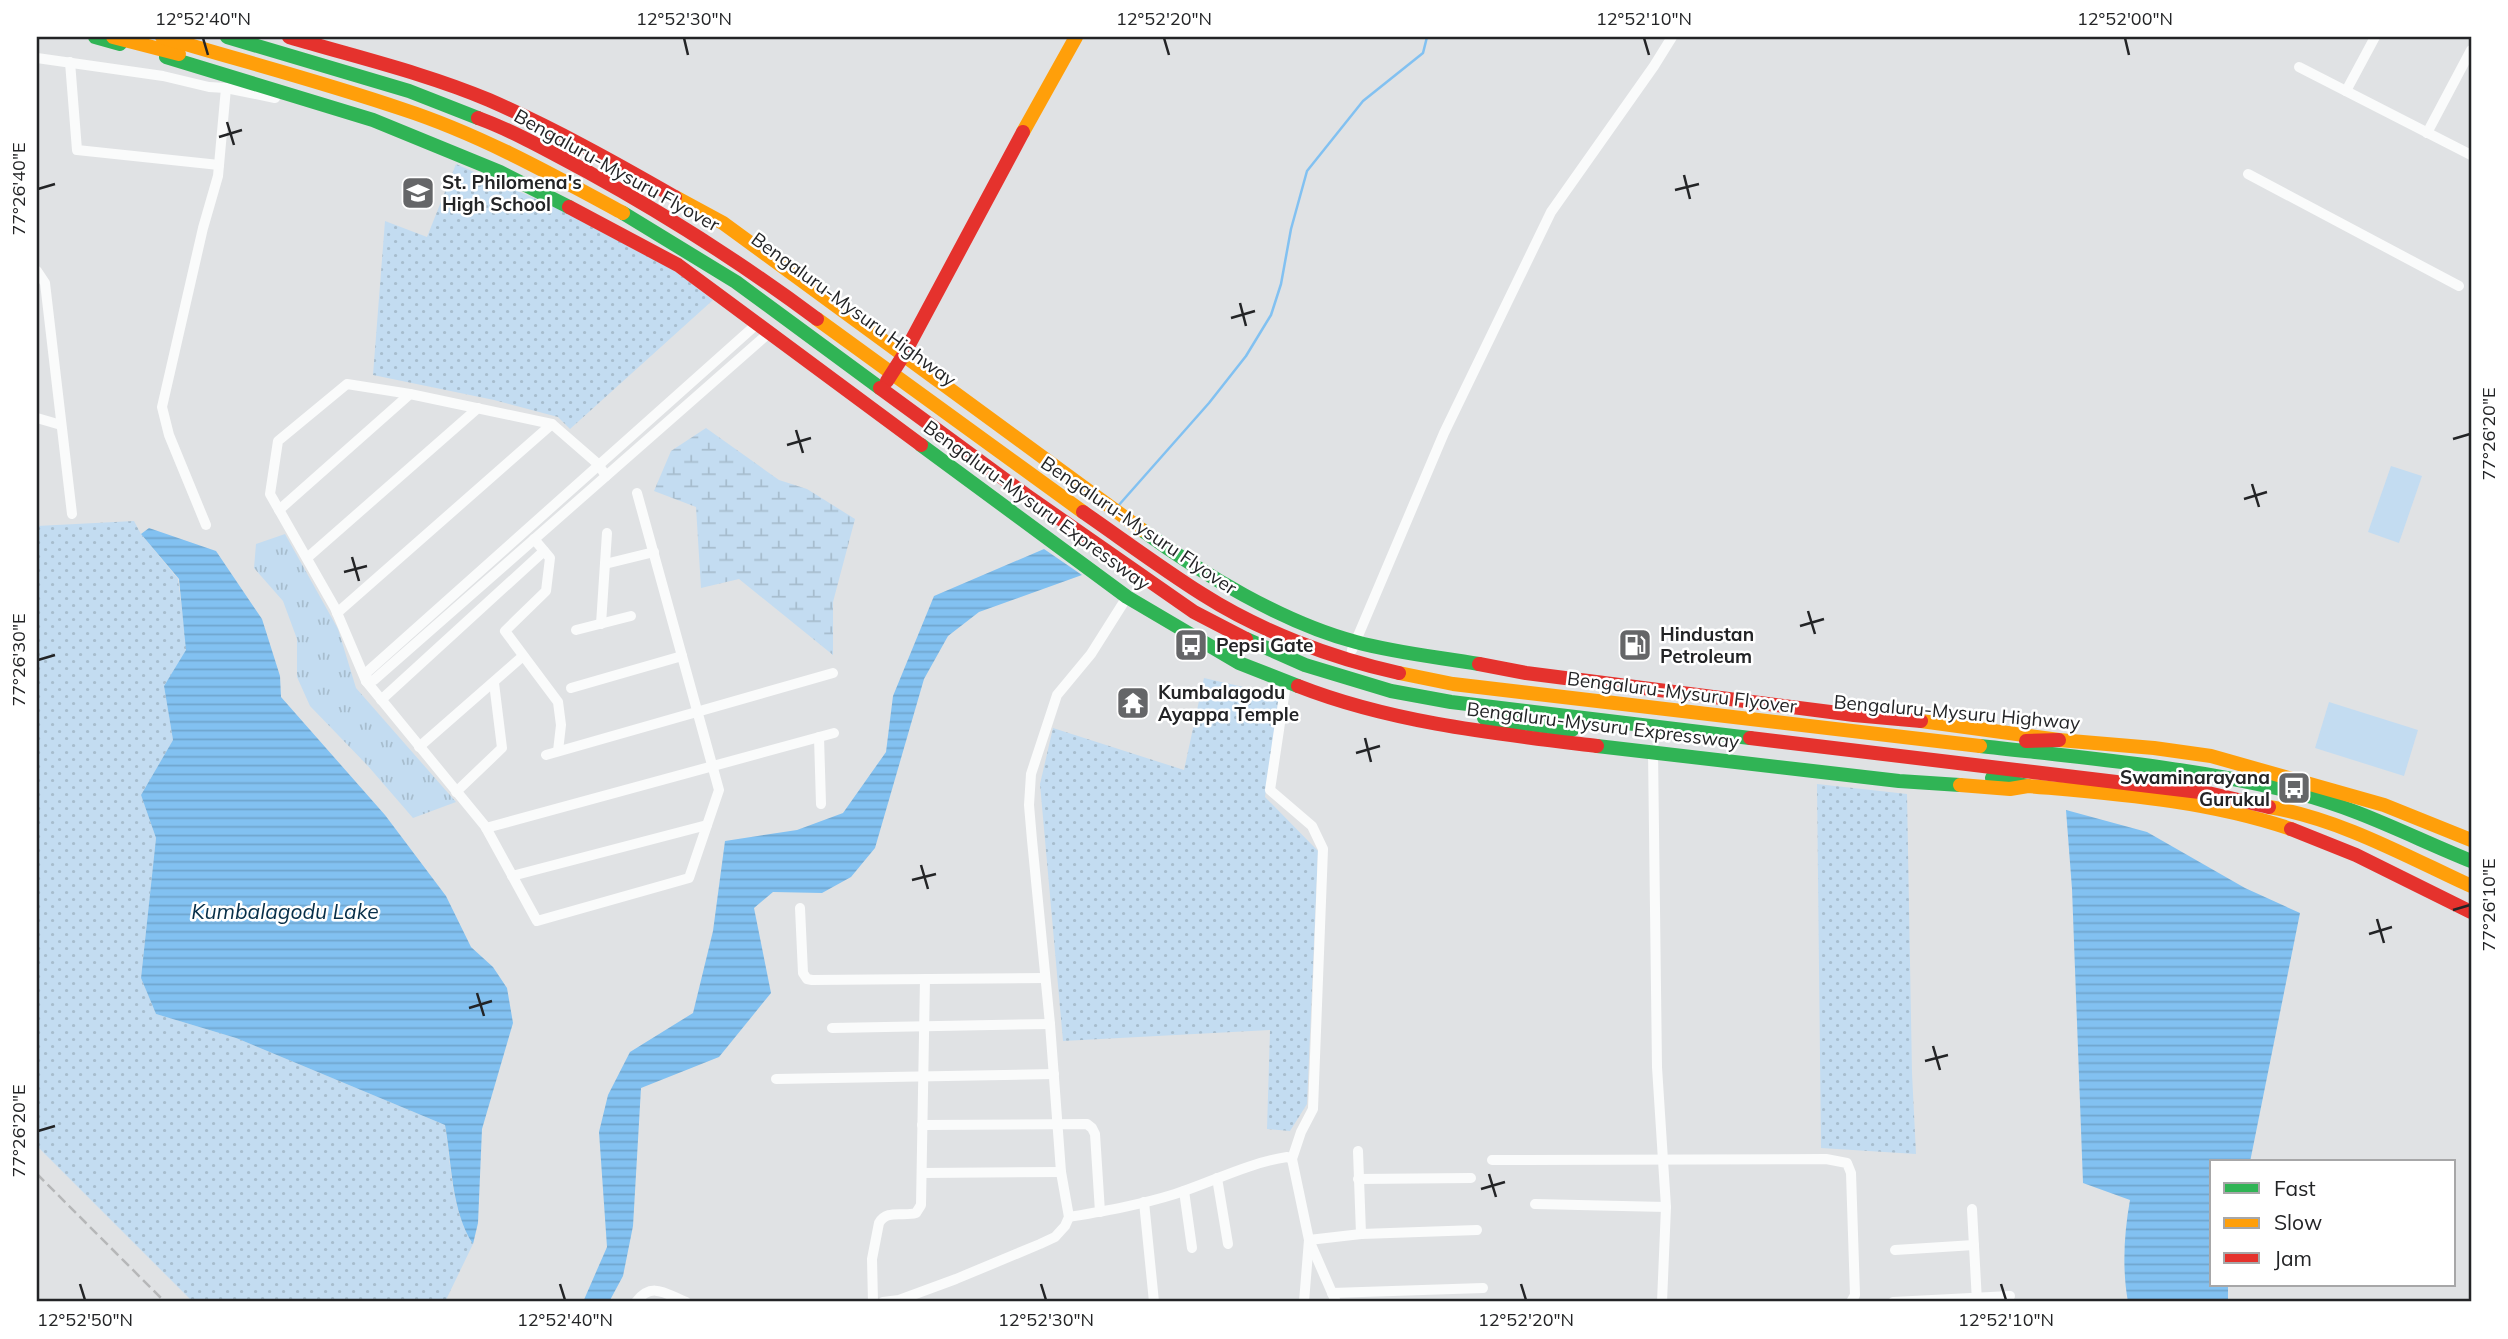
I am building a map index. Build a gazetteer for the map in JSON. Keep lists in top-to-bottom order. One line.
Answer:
{"streets":{"main road":["Bengaluru-Mysuru Flyover","Bengaluru-Mysuru Highway","Bengaluru-Mysuru Expressway"]},"crossings":[["Bengaluru-Mysuru Flyover","Bengaluru-Mysuru Expressway"]],"water":["Kumbalagodu Lake"],"places":{"school or university":["St. Philomena's High School"],"bus stop":["Pepsi Gate","Swaminarayana Gurukul"],"fuel station":["Hindustan Petroleum"],"temple":["Kumbalagodu Ayappa Temple"]},"legend":["Fast","Slow","Jam"],"coordinates":["12°52'40\"N","12°52'30\"N","12°52'20\"N","12°52'10\"N","12°52'00\"N","77°26'40\"E","77°26'20\"E","77°26'30\"E","77°26'10\"E","12°52'50\"N"]}
